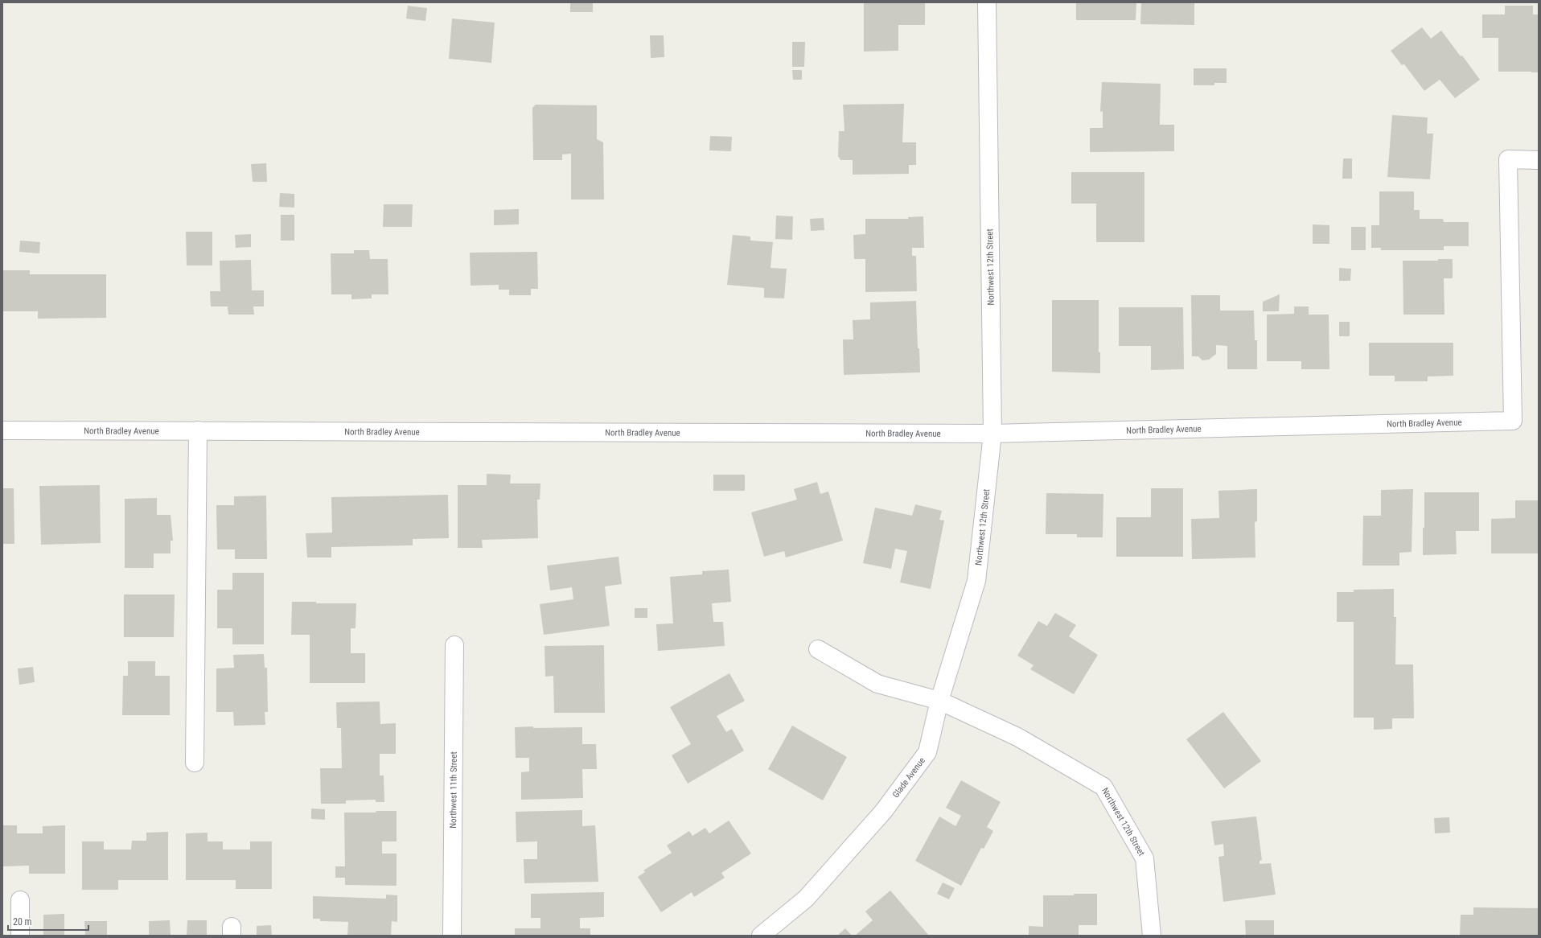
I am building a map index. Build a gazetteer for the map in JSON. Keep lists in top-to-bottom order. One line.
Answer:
{"streets":{"street":["Northwest 12th Street","North Bradley Avenue","Glade Avenue","Northwest 11th Street"]},"crossings":[["Northwest 12th Street","North Bradley Avenue"],["Northwest 12th Street","Glade Avenue"]],"scale_bar":"20 m"}
